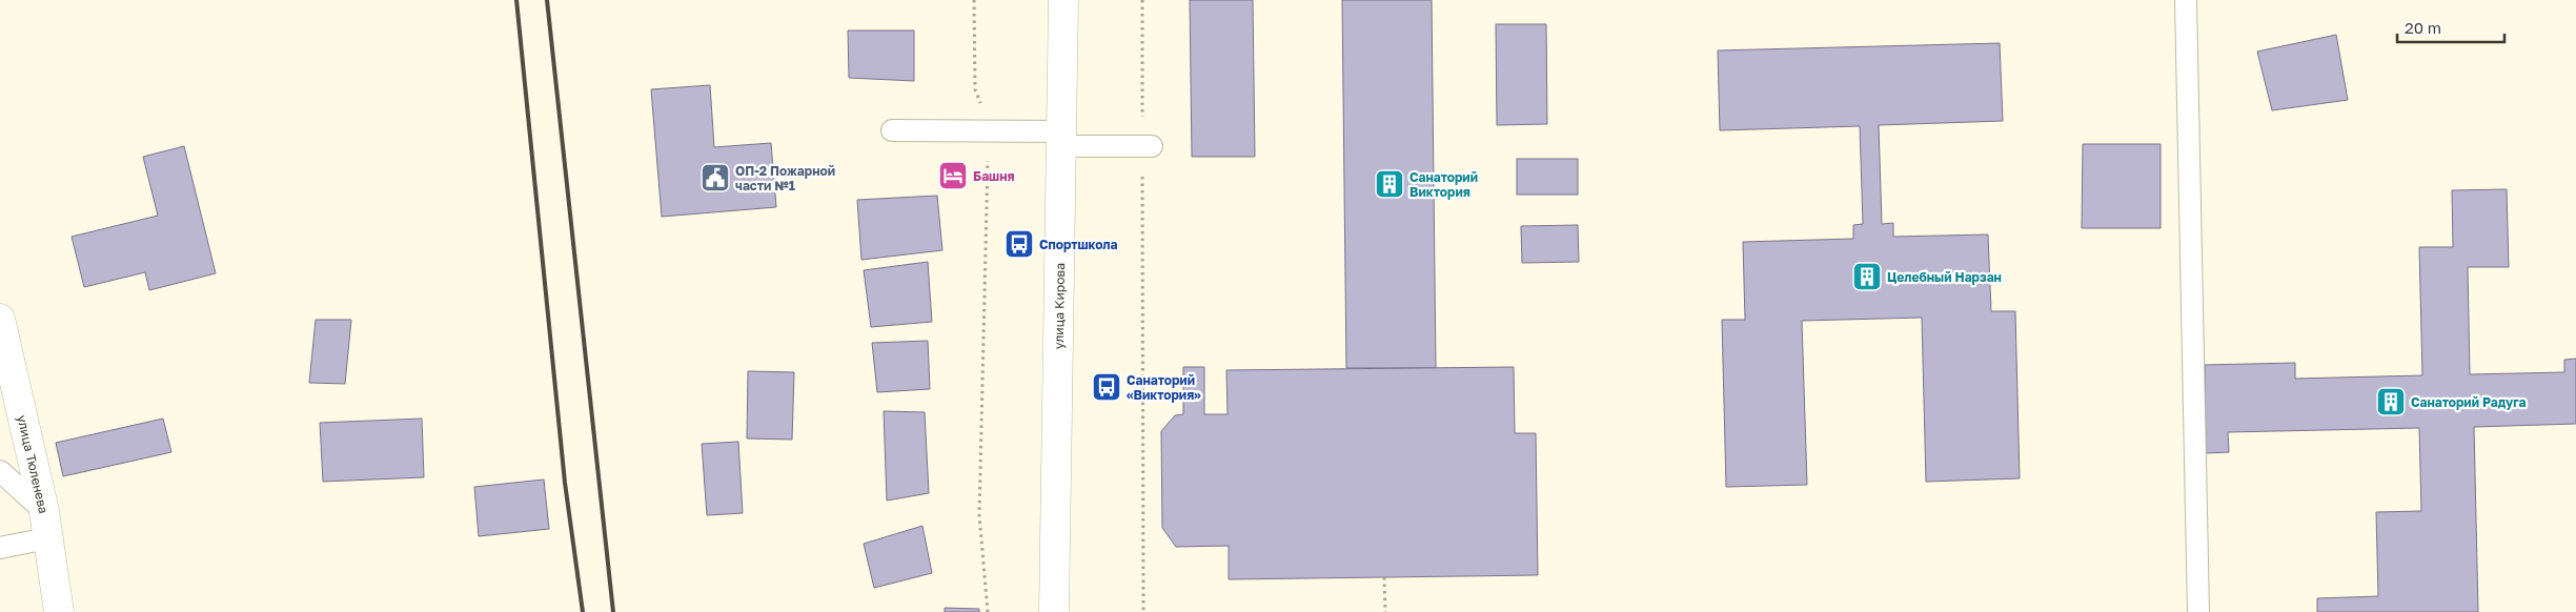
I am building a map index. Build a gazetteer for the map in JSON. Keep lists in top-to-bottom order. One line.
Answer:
{"streets":{"street":["улица Кирова","улица Тюленева"]},"places":{"hotel":["Башня"],"public building":["ОП-2 Пожарной части №1"],"building":["Санаторий Виктория","Целебный Нарзан","Cанаторий Радуга"],"bus stop":["Спортшкола","Санаторий «Виктория»"]},"scale_bar":"20 m"}
